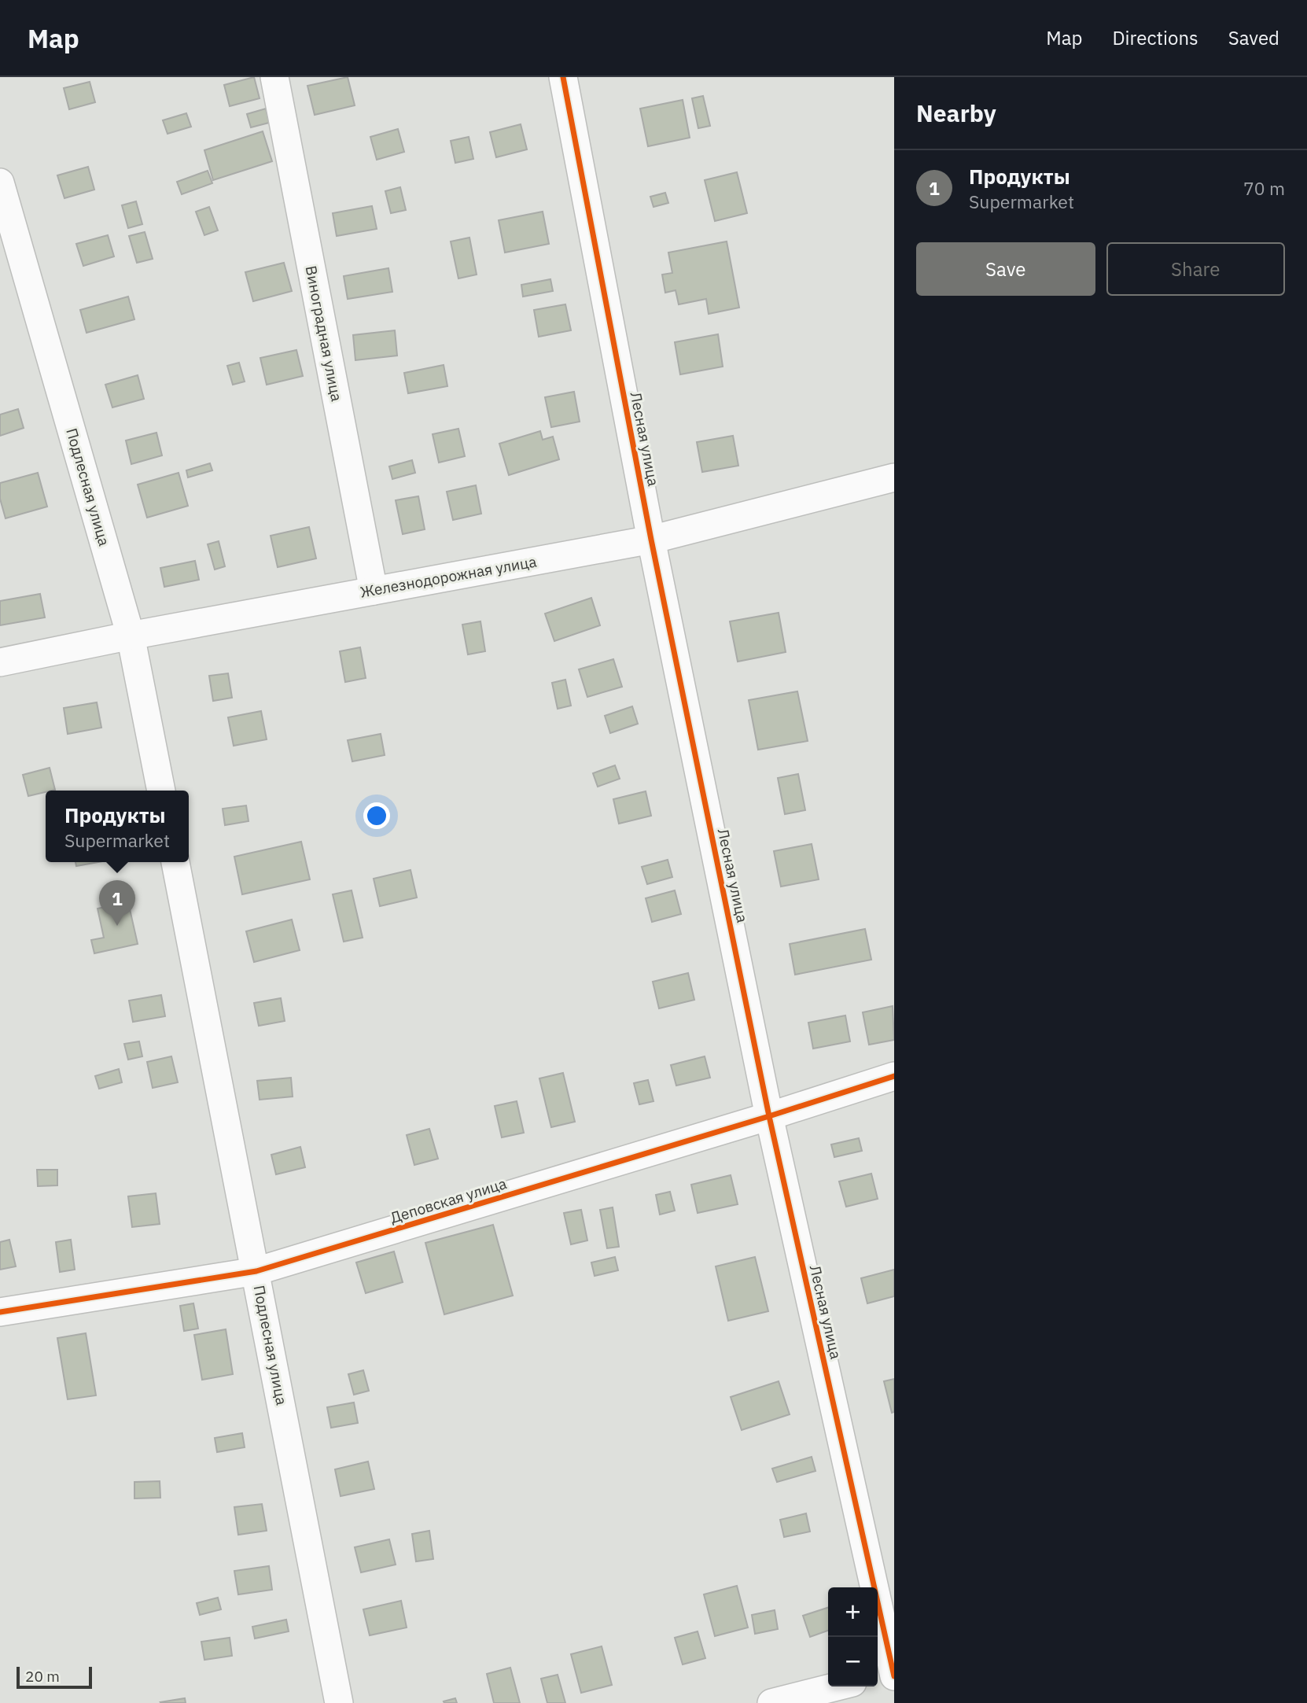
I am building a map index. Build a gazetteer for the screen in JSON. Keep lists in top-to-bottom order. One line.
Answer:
{"streets":{"street":["Виноградная улица","Лесная улица","Подлесная улица","Железнодорожная улица","Деповская улица"]},"crossings":[["Виноградная улица","Железнодорожная улица"],["Лесная улица","Железнодорожная улица"],["Лесная улица","Деповская улица"],["Подлесная улица","Железнодорожная улица"],["Подлесная улица","Деповская улица"]],"scale_bar":"20 m","page":{"header":"Map","nav":["Map","Directions","Saved"],"heading":"Nearby","list":[{"mark":"1","name":"Продукты","note":"Supermarket","value":"70 m"}],"buttons":["Save","Share"],"popup":["Продукты","Supermarket"],"pins":"1","map_buttons":["+","−"],"scale":"20 m"}}
